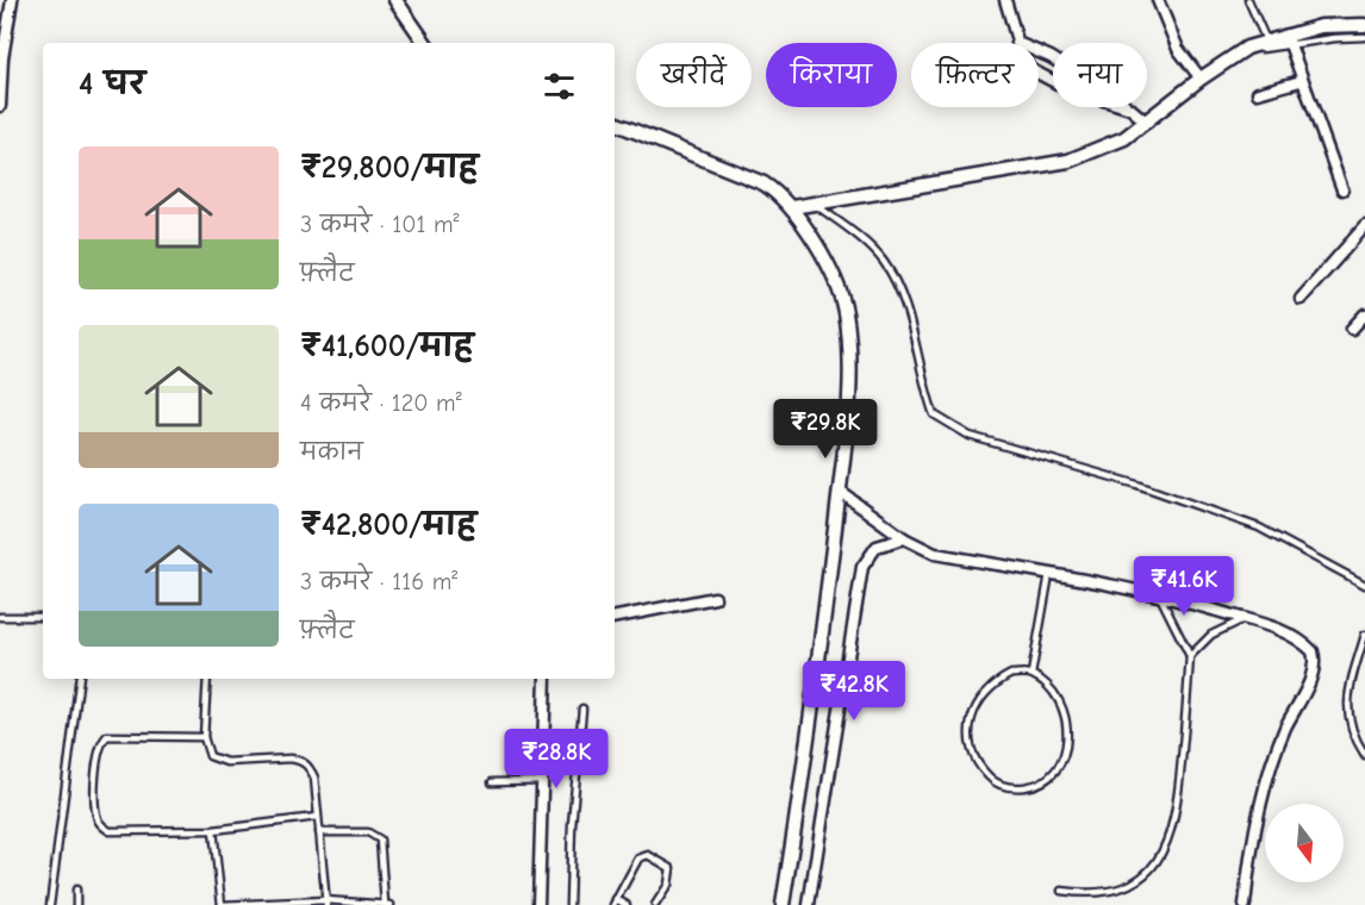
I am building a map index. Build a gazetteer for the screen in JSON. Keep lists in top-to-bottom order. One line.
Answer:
{"north":"bottom","page":{"chip":["खरीदें","किराया","फ़िल्टर","नया"],"heading":"4 घर","list":[{"name":"₹29,800/माह","note":"3 कमरे · 101 m² · फ़्लैट"},{"name":"₹41,600/माह","note":"4 कमरे · 120 m² · मकान"},{"name":"₹42,800/माह","note":"3 कमरे · 116 m² · फ़्लैट"}],"price":["₹29.8K","₹41.6K","₹42.8K","₹28.8K"]}}
